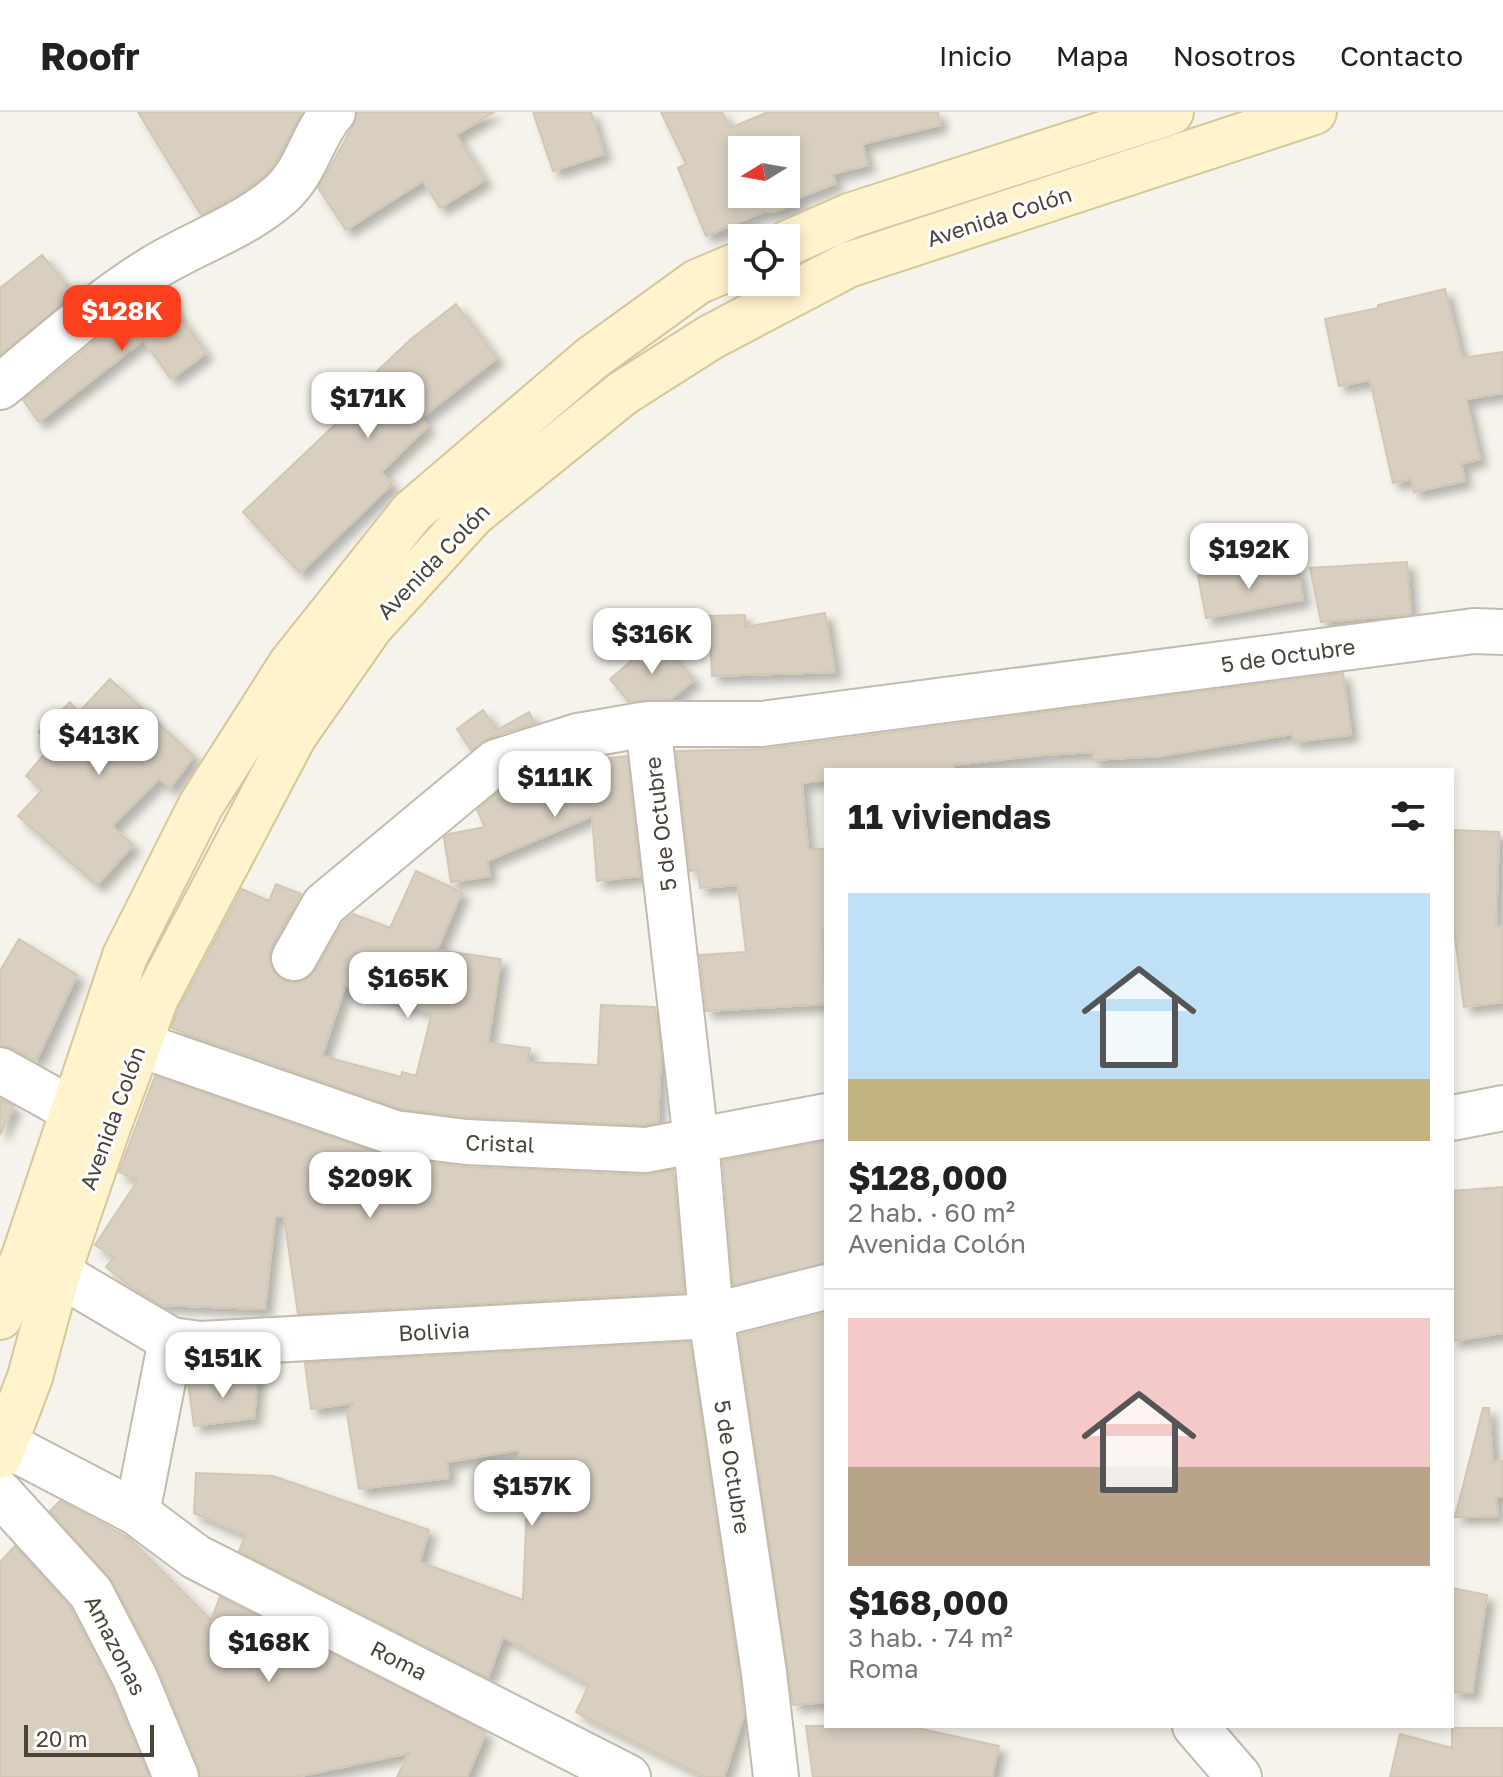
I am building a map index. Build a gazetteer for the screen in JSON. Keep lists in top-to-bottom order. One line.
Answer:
{"streets":{"main road":["Avenida Colón"],"street":["5 de Octubre","Cristal","Bolivia","Amazonas","Roma"]},"crossings":[["Avenida Colón","Cristal"],["Avenida Colón","Bolivia"],["Avenida Colón","Roma"],["5 de Octubre","Cristal"],["5 de Octubre","Bolivia"]],"scale_bar":"20 m","north":"left","page":{"header":"Roofr","nav":["Inicio","Mapa","Nosotros","Contacto"],"price":["$128K","$171K","$192K","$316K","$413K","$111K","$165K","$209K","$151K","$157K","$168K"],"heading":"11 viviendas","list":[{"name":"$128,000","note":"2 hab. · 60 m² · Avenida Colón"},{"name":"$168,000","note":"3 hab. · 74 m² · Roma"}],"scale":"20 m"}}
